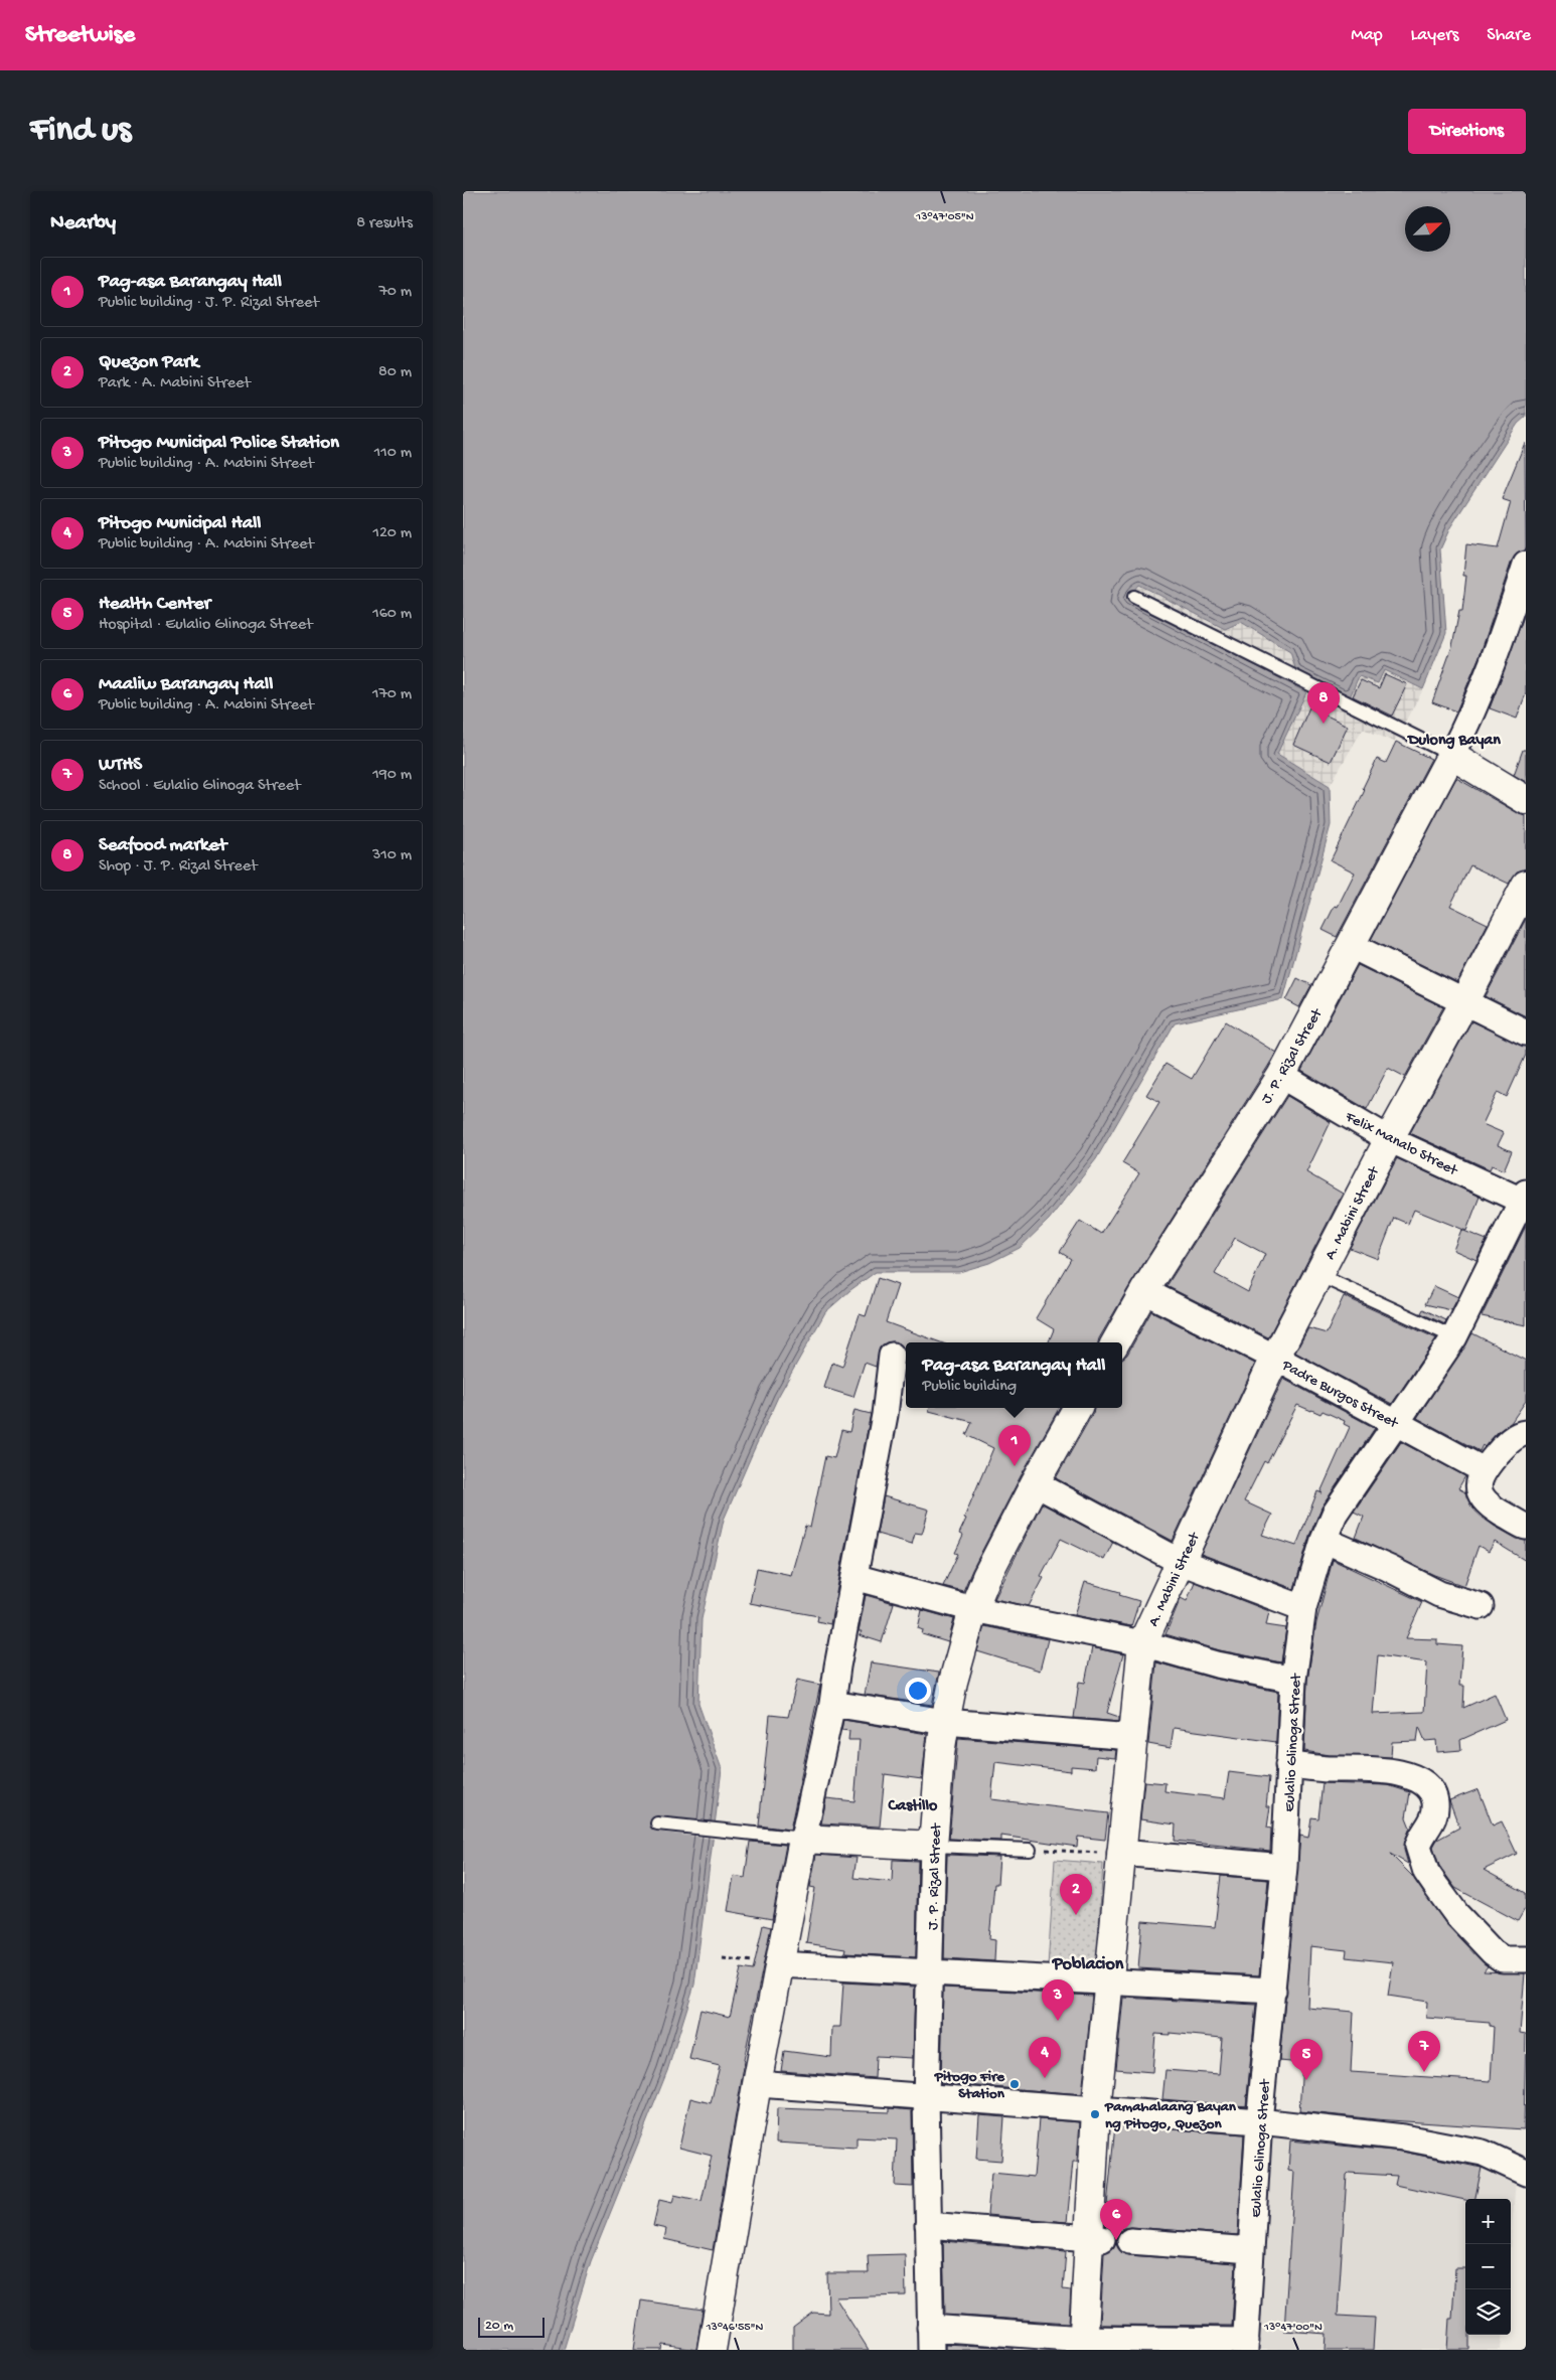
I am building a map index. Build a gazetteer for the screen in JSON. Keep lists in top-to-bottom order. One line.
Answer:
{"streets":{"street":["J. P. Rizal Street","Felix Manalo Street","A. Mabini Street","Padre Burgos Street","Eulalio Glinoga Street"]},"crossings":[["J. P. Rizal Street","Felix Manalo Street"],["J. P. Rizal Street","Padre Burgos Street"],["Felix Manalo Street","A. Mabini Street"],["Felix Manalo Street","Eulalio Glinoga Street"],["A. Mabini Street","Padre Burgos Street"],["Padre Burgos Street","Eulalio Glinoga Street"]],"districts":["Dulong Bayan","Castillo","Poblacion"],"places":["Pitogo Fire Station","Pamahalaang Bayan ng Pitogo, Quezon"],"scale_bar":"20 m","north":"top right","page":{"header":"Streetwise","nav":["Map","Layers","Share"],"buttons":"Directions","title":"Find us","heading":["Nearby","8 results"],"list":[{"mark":"1","name":"Pag-asa Barangay Hall","note":"Public building · J. P. Rizal Street","value":"70 m"},{"mark":"2","name":"Quezon Park","note":"Park · A. Mabini Street","value":"80 m"},{"mark":"3","name":"Pitogo Municipal Police Station","note":"Public building · A. Mabini Street","value":"110 m"},{"mark":"4","name":"Pitogo Municipal Hall","note":"Public building · A. Mabini Street","value":"120 m"},{"mark":"5","name":"Health Center","note":"Hospital · Eulalio Glinoga Street","value":"160 m"},{"mark":"6","name":"Maaliw Barangay Hall","note":"Public building · A. Mabini Street","value":"170 m"},{"mark":"7","name":"WTHS","note":"School · Eulalio Glinoga Street","value":"190 m"},{"mark":"8","name":"Seafood market","note":"Shop · J. P. Rizal Street","value":"310 m"}],"pins":["8","1","2","3","7","4","5","6"],"popup":["Pag-asa Barangay Hall","Public building"],"map_buttons":["+","−"],"scale":"20 m"},"coordinates":["13°47'05\"N","13°46'55\"N","13°47'00\"N"]}
